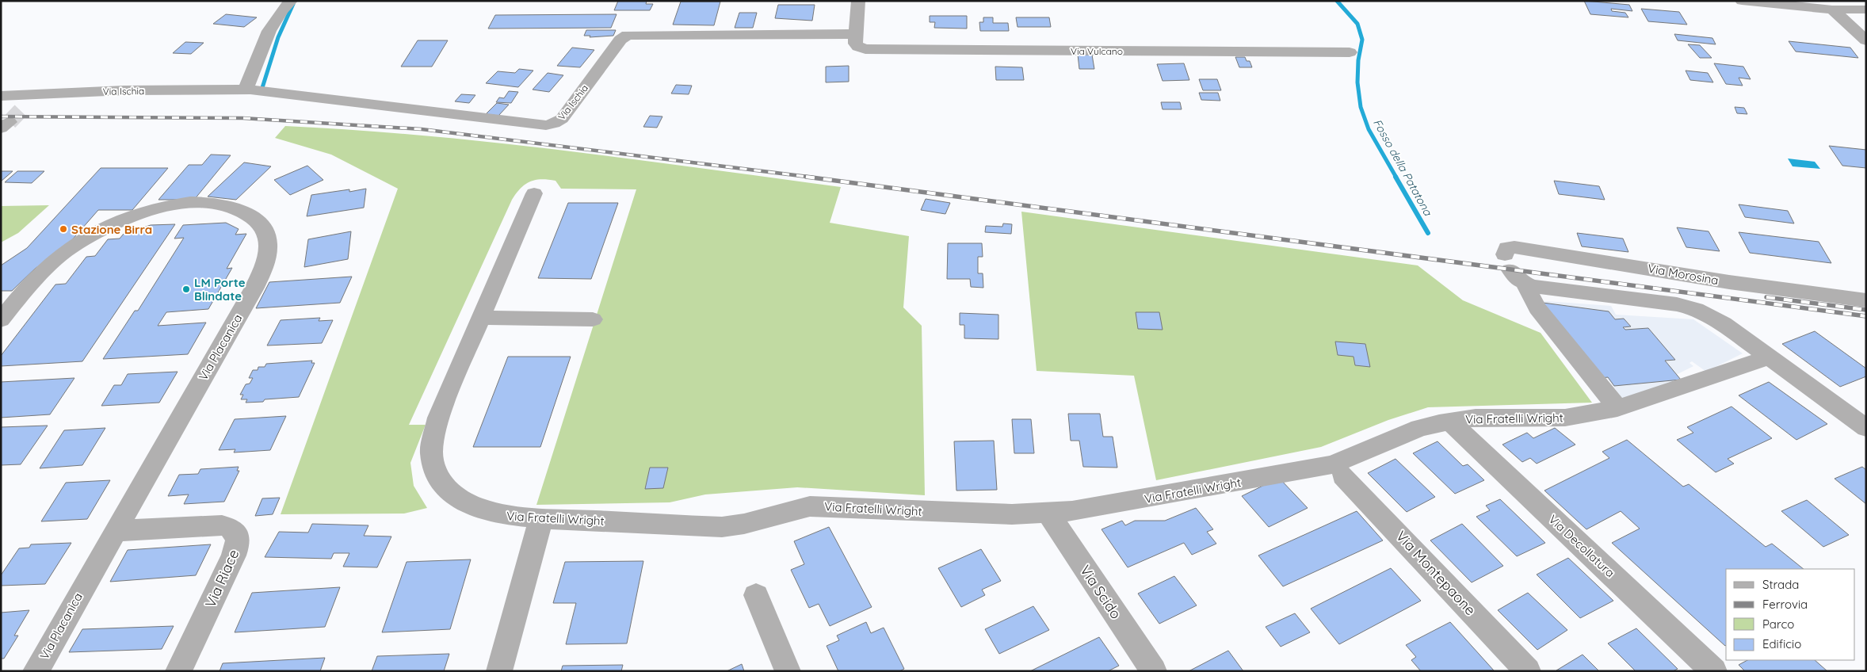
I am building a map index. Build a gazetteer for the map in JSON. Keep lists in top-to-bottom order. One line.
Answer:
{"streets":{"street":["Via Vulcano","Via Ischia","Via Morosina","Via Placanica","Via Fratelli Wright","Via Decollatura","Via Montepaone","Via Riace","Via Scido"]},"crossings":[["Via Vulcano","Via Ischia"],["Via Placanica","Via Riace"],["Via Fratelli Wright","Via Decollatura"],["Via Fratelli Wright","Via Scido"]],"water":["Fosso della Patatona"],"places":["Stazione Birra","LM Porte Blindate"],"legend":["Strada","Ferrovia","Parco","Edificio"]}
